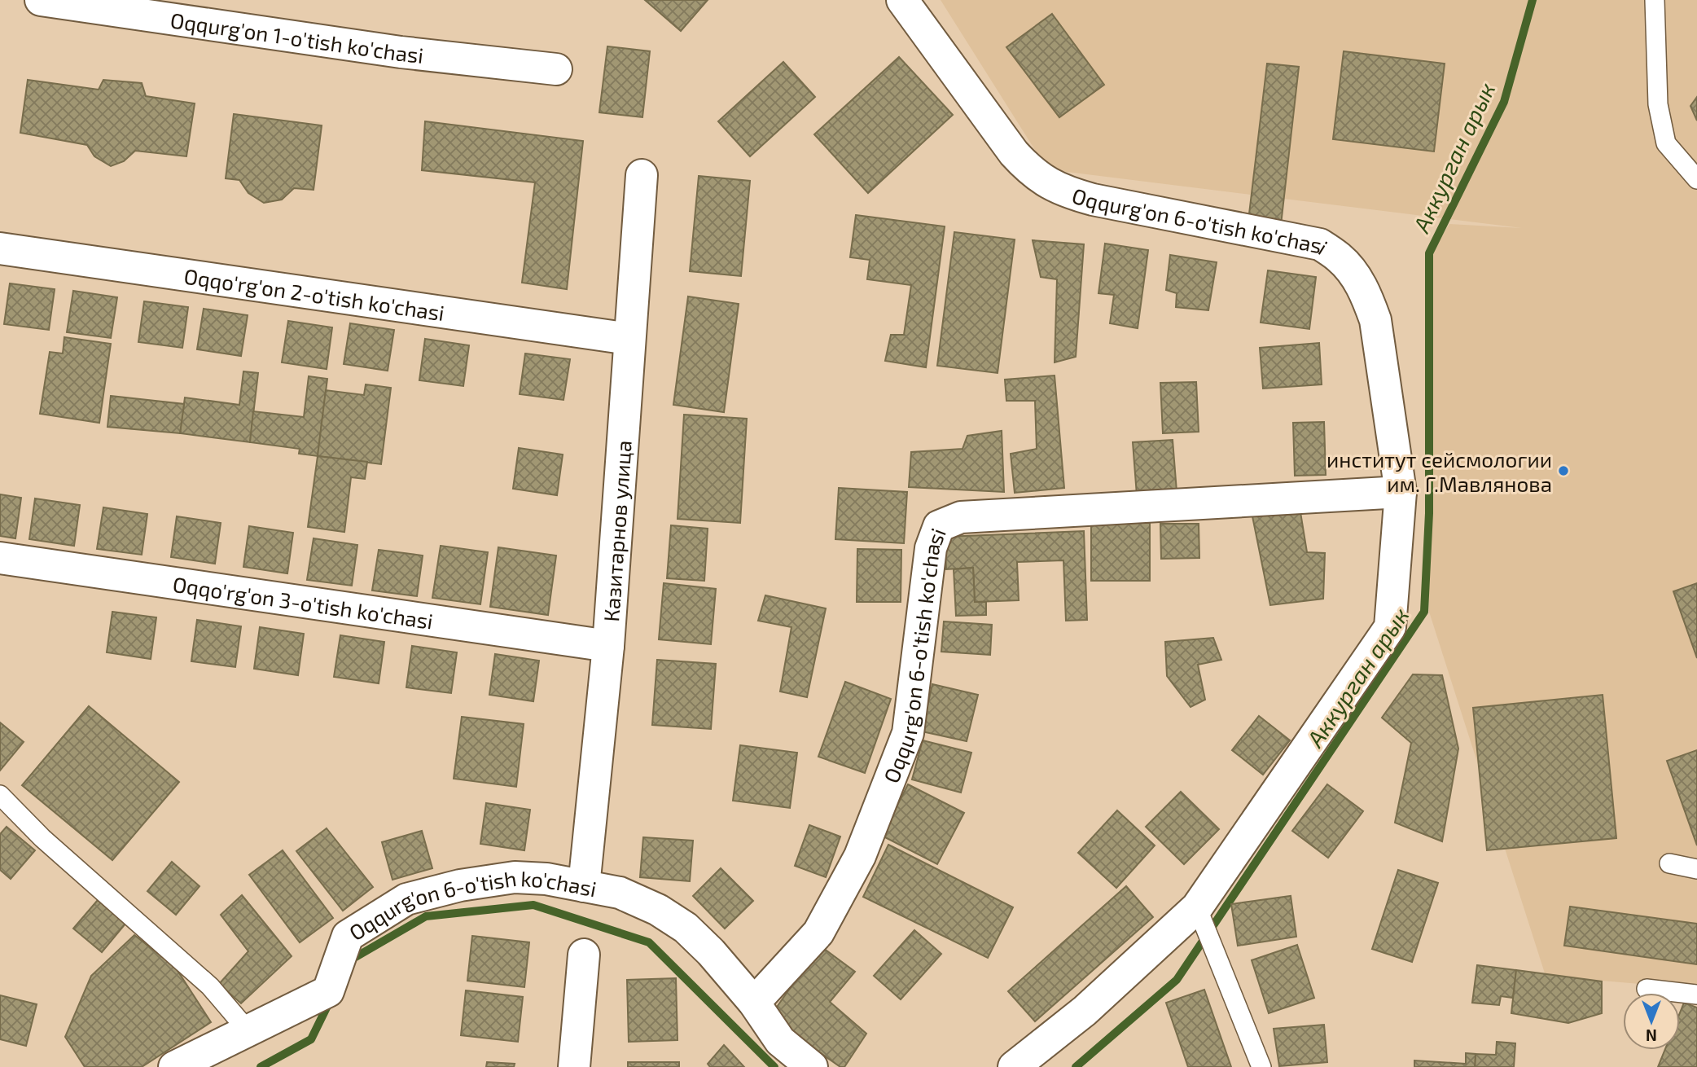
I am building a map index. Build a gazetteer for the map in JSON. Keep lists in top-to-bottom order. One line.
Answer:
{"streets":{"street":["Oqqurg'on 1-o'tish ko'chasi","Oqqurg'on 6-o'tish ko'chasi","Oqqo'rg'on 2-o'tish ko'chasi","Казитарнов улица","Oqqo'rg'on 3-o'tish ko'chasi"]},"crossings":[["Oqqurg'on 6-o'tish ko'chasi","Казитарнов улица"],["Oqqo'rg'on 2-o'tish ko'chasi","Казитарнов улица"],["Казитарнов улица","Oqqo'rg'on 3-o'tish ko'chasi"]],"water":["Аккурган арык"],"places":["институт сейсмологии им. Г.Мавлянова"],"north":"bottom"}
